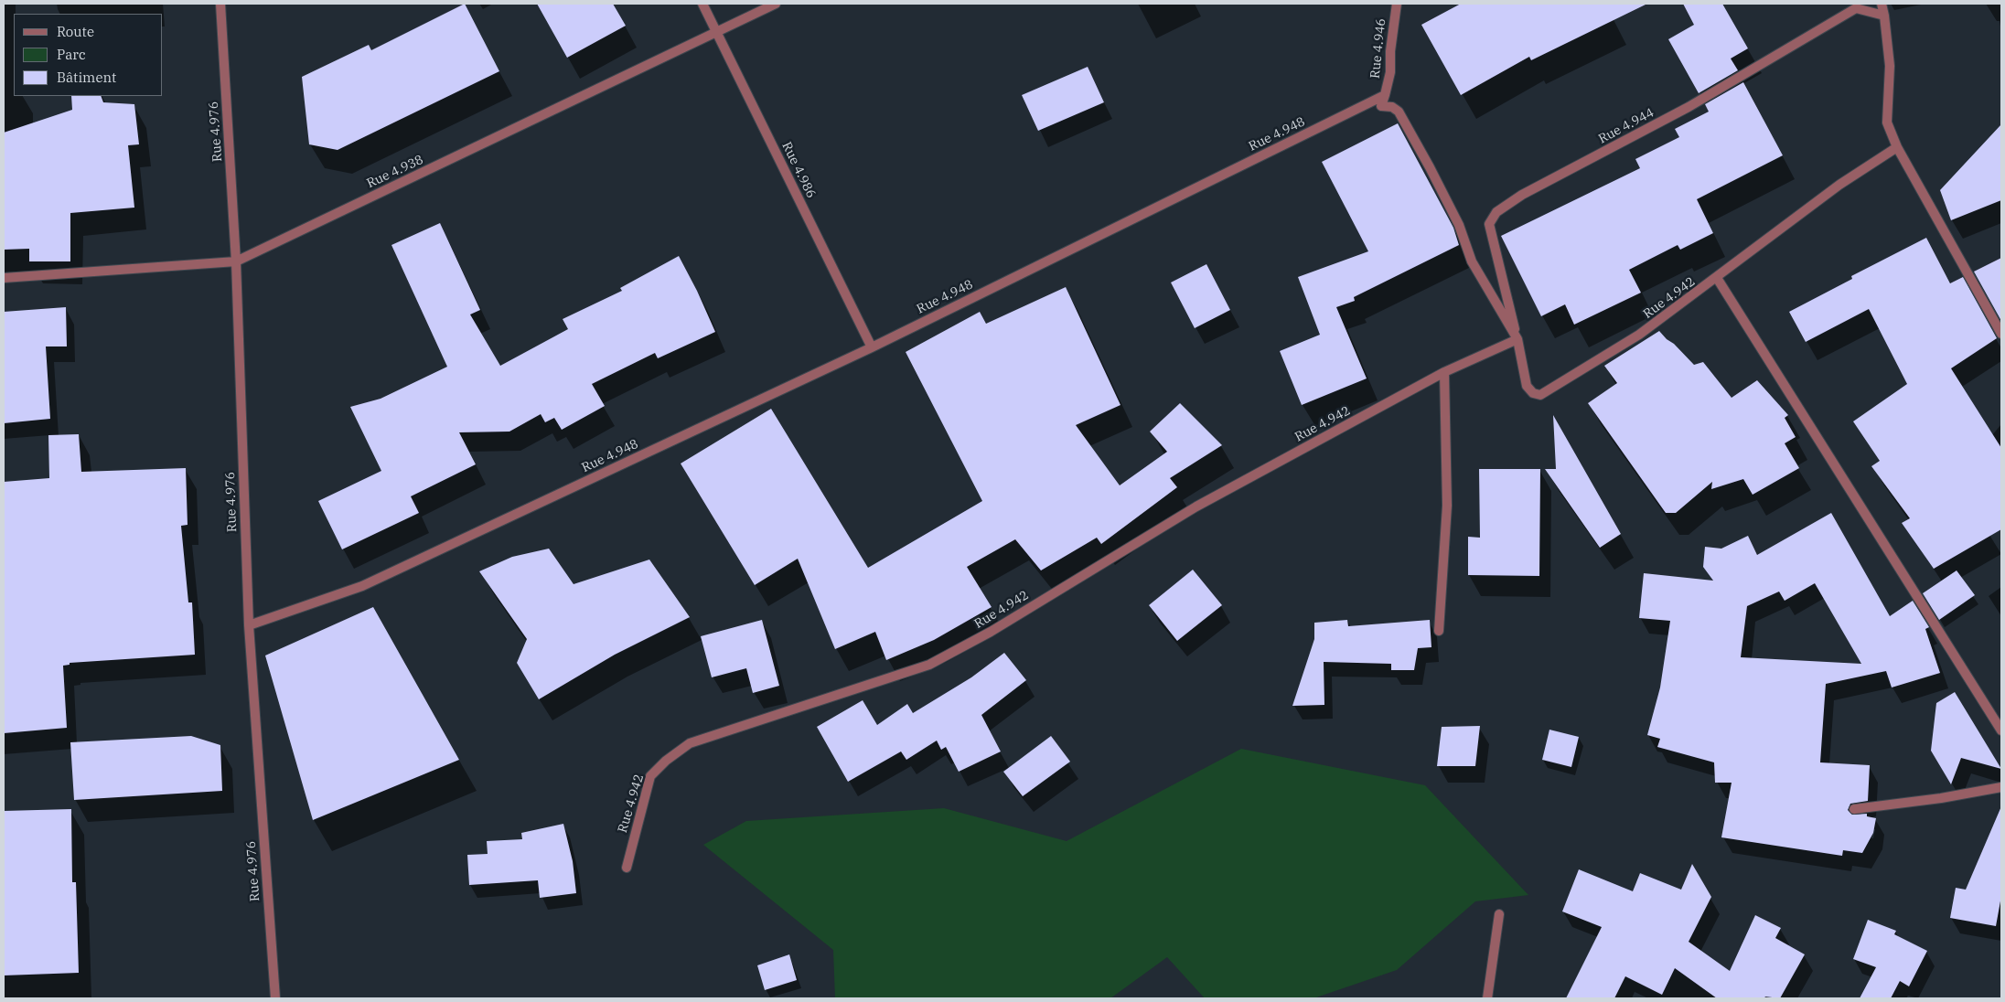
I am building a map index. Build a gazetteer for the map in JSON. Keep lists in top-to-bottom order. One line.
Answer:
{"streets":{"street":["Rue 4.946","Rue 4.944","Rue 4.976","Rue 4.948","Rue 4.986","Rue 4.938","Rue 4.942"]},"crossings":[["Rue 4.946","Rue 4.948"],["Rue 4.944","Rue 4.942"],["Rue 4.976","Rue 4.948"],["Rue 4.976","Rue 4.938"],["Rue 4.948","Rue 4.986"],["Rue 4.986","Rue 4.938"]],"legend":["Route","Parc","Bâtiment"]}
